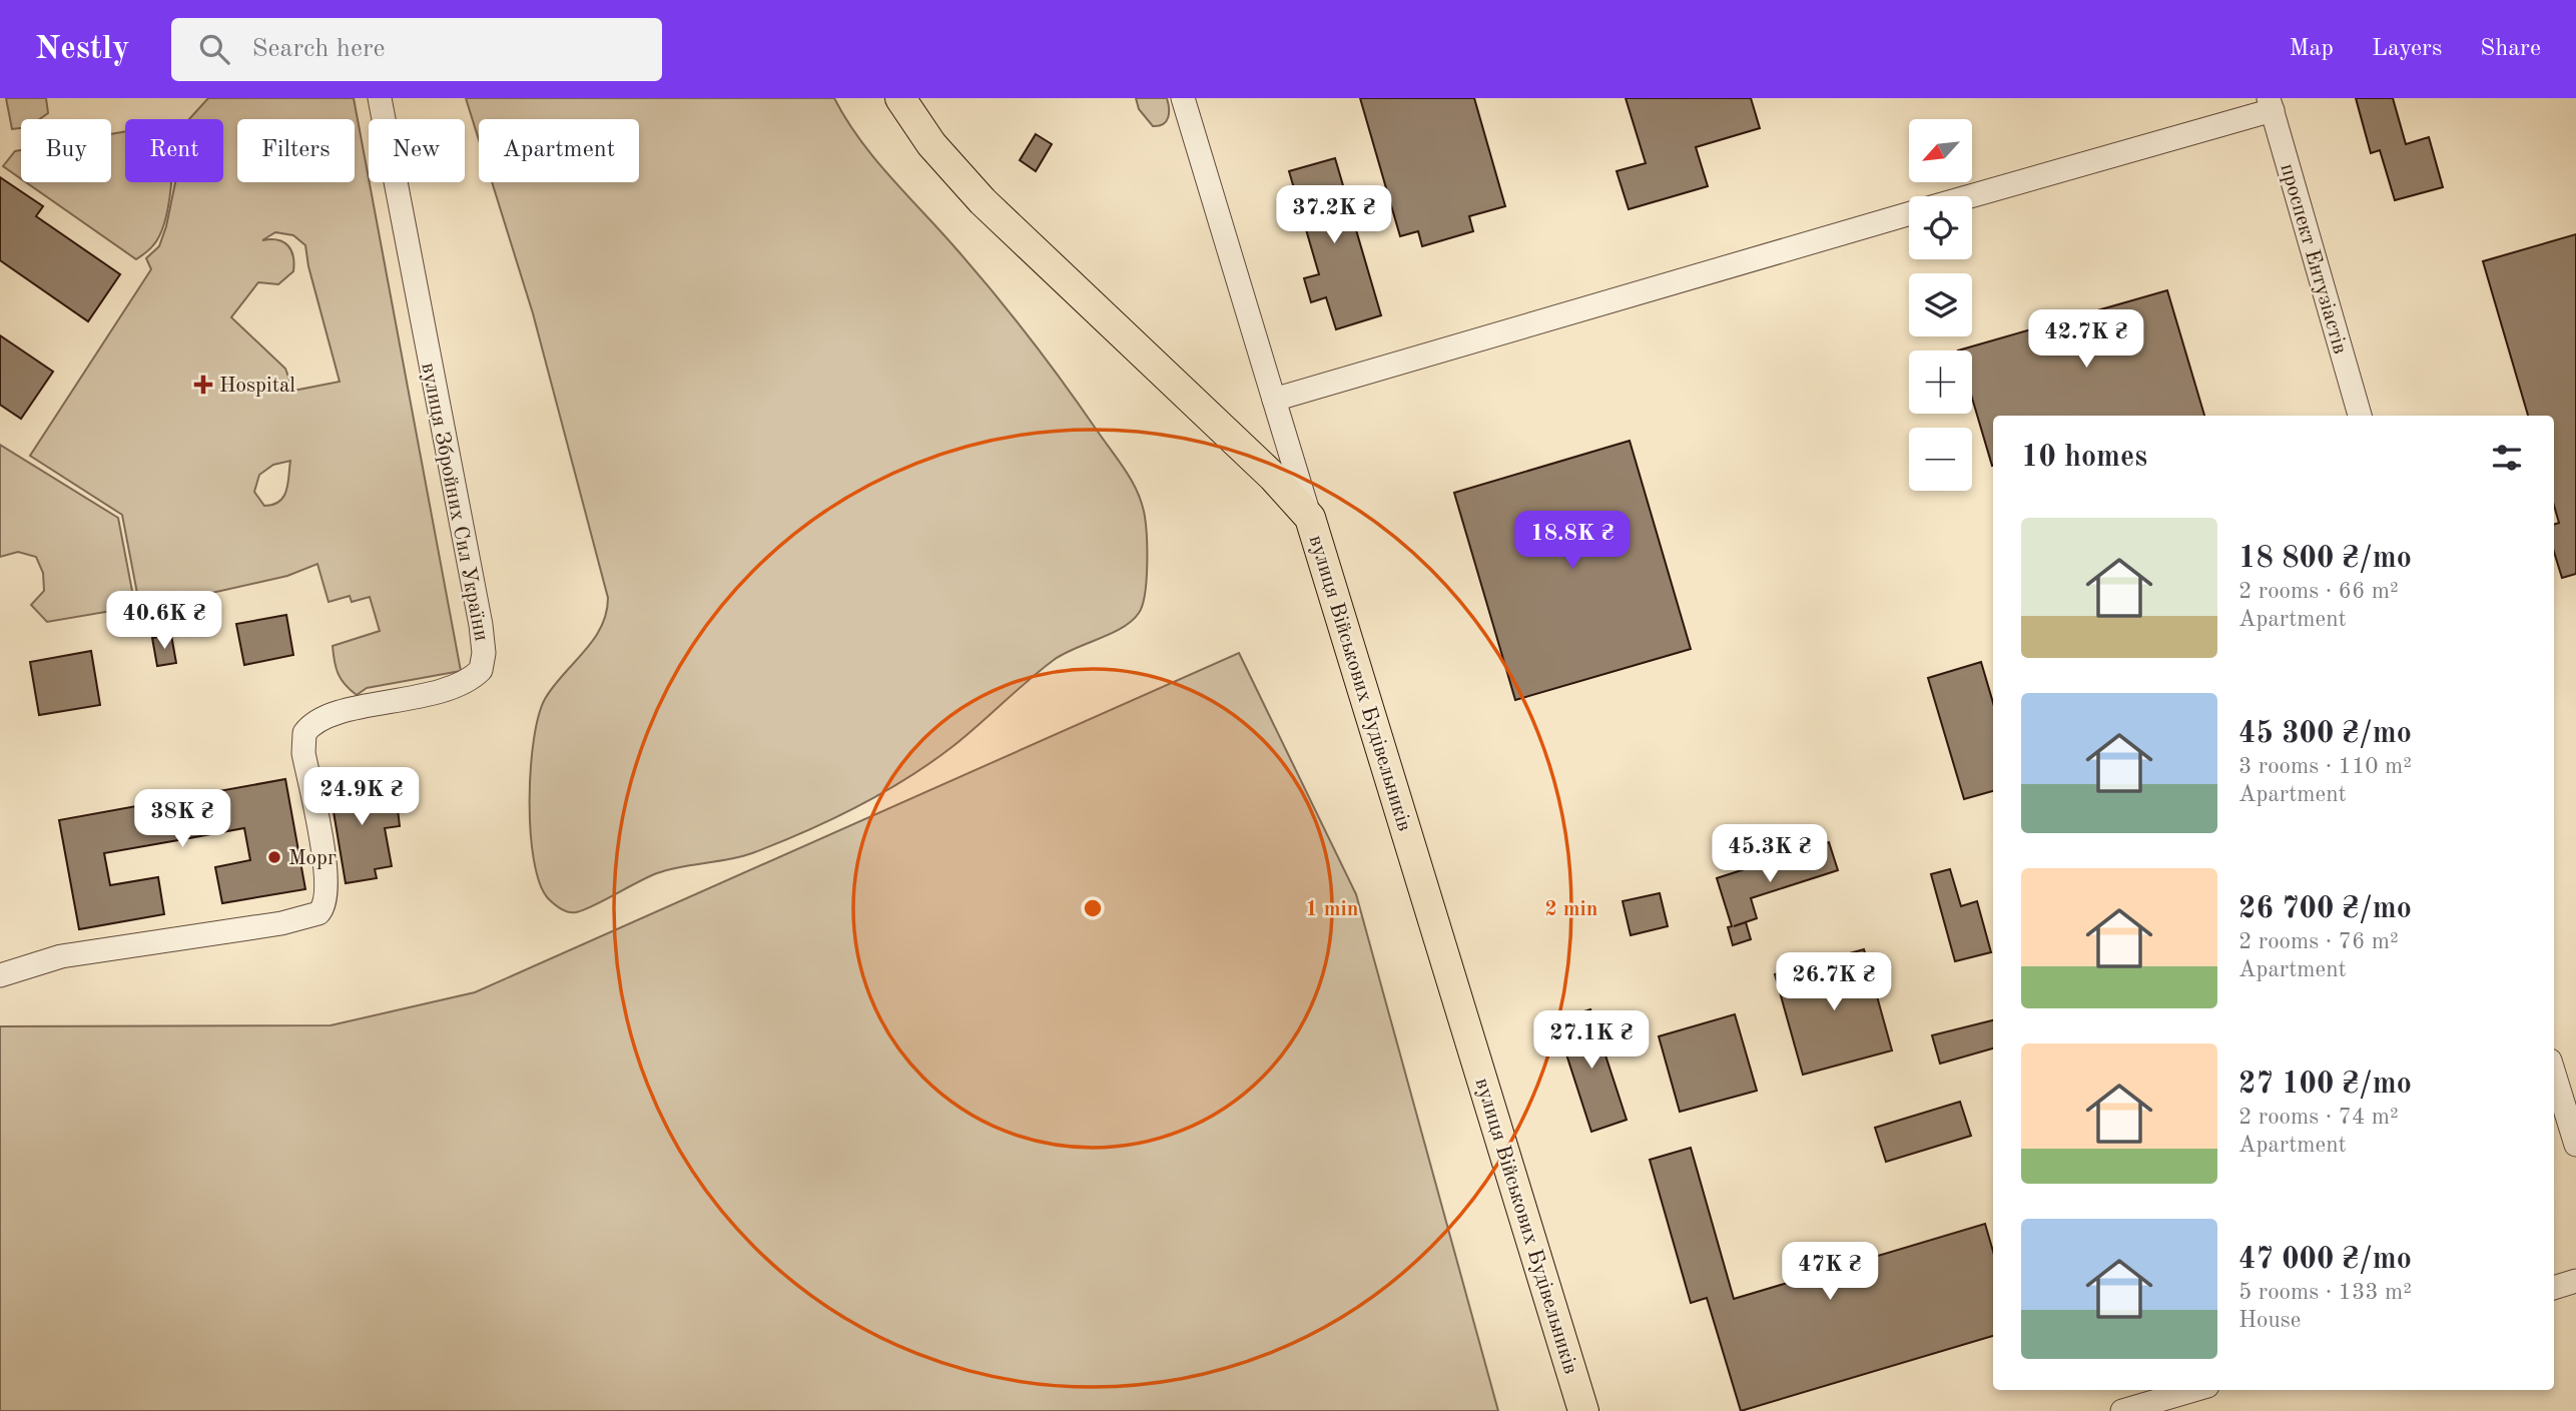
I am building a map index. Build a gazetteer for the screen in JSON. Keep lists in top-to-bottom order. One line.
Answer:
{"streets":{"main road":["вулиця Військових Будівельників"],"street":["проспект Ентузіастів","вулиця Збройних Сил України"]},"places":{"health":["Hospital"],"other":["Морг"]},"north":"bottom left","page":{"header":"Nestly","search":"Search here","nav":["Map","Layers","Share"],"map_buttons":["+","−"],"chip":["Buy","Rent","Filters","New","Apartment"],"price":["37.2K ₴","42.7K ₴","18.8K ₴","40.6K ₴","24.9K ₴","38K ₴","45.3K ₴","26.7K ₴","27.1K ₴","47K ₴"],"heading":"10 homes","list":[{"name":"18 800 ₴/mo","note":"2 rooms · 66 m² · Apartment"},{"name":"45 300 ₴/mo","note":"3 rooms · 110 m² · Apartment"},{"name":"26 700 ₴/mo","note":"2 rooms · 76 m² · Apartment"},{"name":"27 100 ₴/mo","note":"2 rooms · 74 m² · Apartment"},{"name":"47 000 ₴/mo","note":"5 rooms · 133 m² · House"}]},"rings":["1 min","2 min"]}
